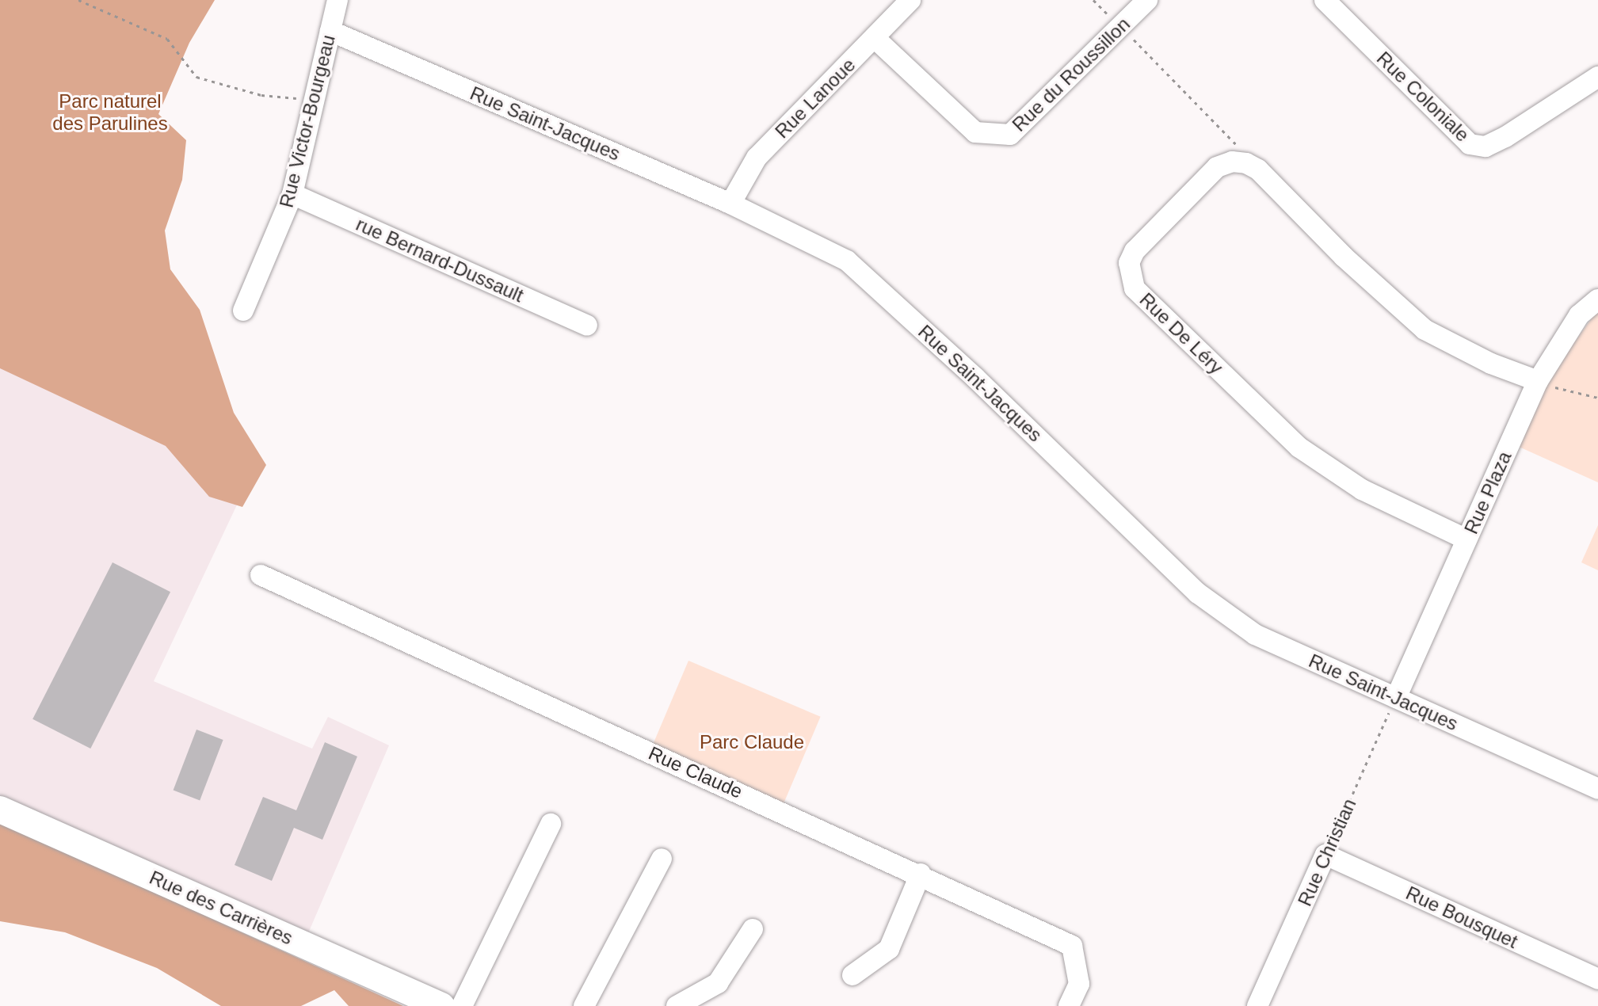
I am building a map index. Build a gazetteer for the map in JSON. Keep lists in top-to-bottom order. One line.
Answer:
{"streets":{"main road":["Rue des Carrières"],"street":["Rue du Roussillon","Rue Coloniale","Rue Lanoue","Rue Victor-Bourgeau","Rue Saint-Jacques","rue Bernard-Dussault","Rue De Léry","Rue Plaza","Rue Claude","Rue Christian","Rue Bousquet"]},"crossings":[["Rue du Roussillon","Rue Lanoue"],["Rue Lanoue","Rue Saint-Jacques"],["Rue Victor-Bourgeau","Rue Saint-Jacques"],["Rue Victor-Bourgeau","rue Bernard-Dussault"],["Rue Saint-Jacques","Rue Plaza"],["Rue Saint-Jacques","Rue Christian"],["Rue De Léry","Rue Plaza"],["Rue Plaza","Rue Christian"],["Rue Christian","Rue Bousquet"]],"parks":["Parc naturel des Parulines","Parc Claude"]}
